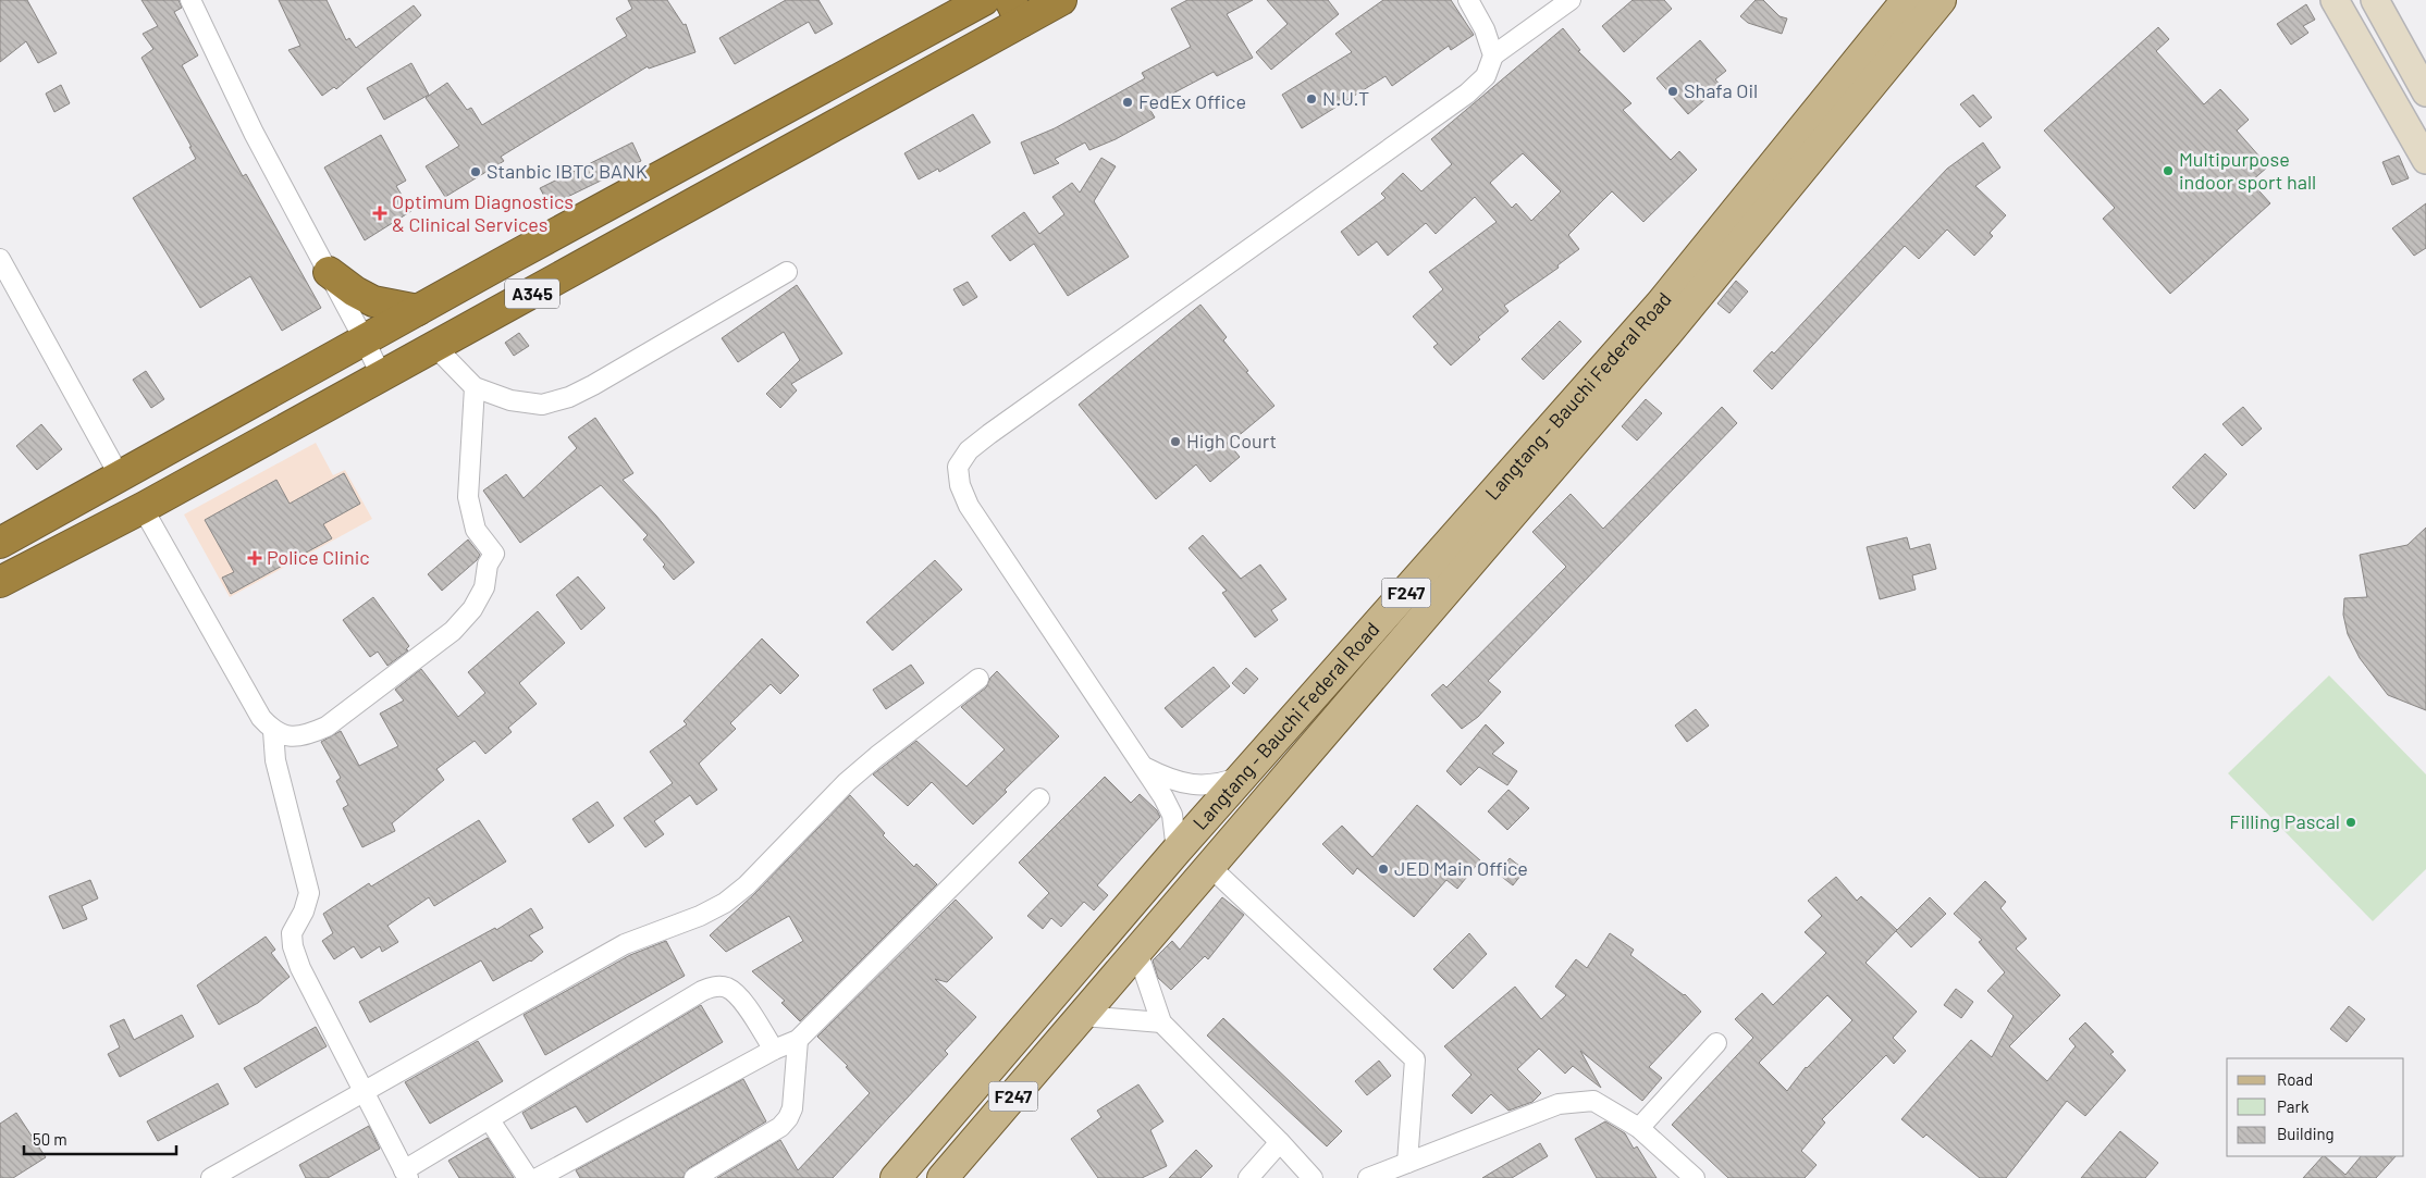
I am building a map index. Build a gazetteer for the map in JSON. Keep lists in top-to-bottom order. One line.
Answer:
{"streets":{"highway":["A345"],"main road":["Langtang - Bauchi Federal Road","F247"]},"places":{"other":["Shafa Oil","N.U.T","FedEx Office","Multipurpose indoor sport hall","Stanbic IBTC BANK","High Court","Filling Pascal","JED Main Office"],"health":["Optimum Diagnostics & Clinical Services","Police Clinic"]},"legend":["Road","Park","Building"],"scale_bar":"50 m"}
